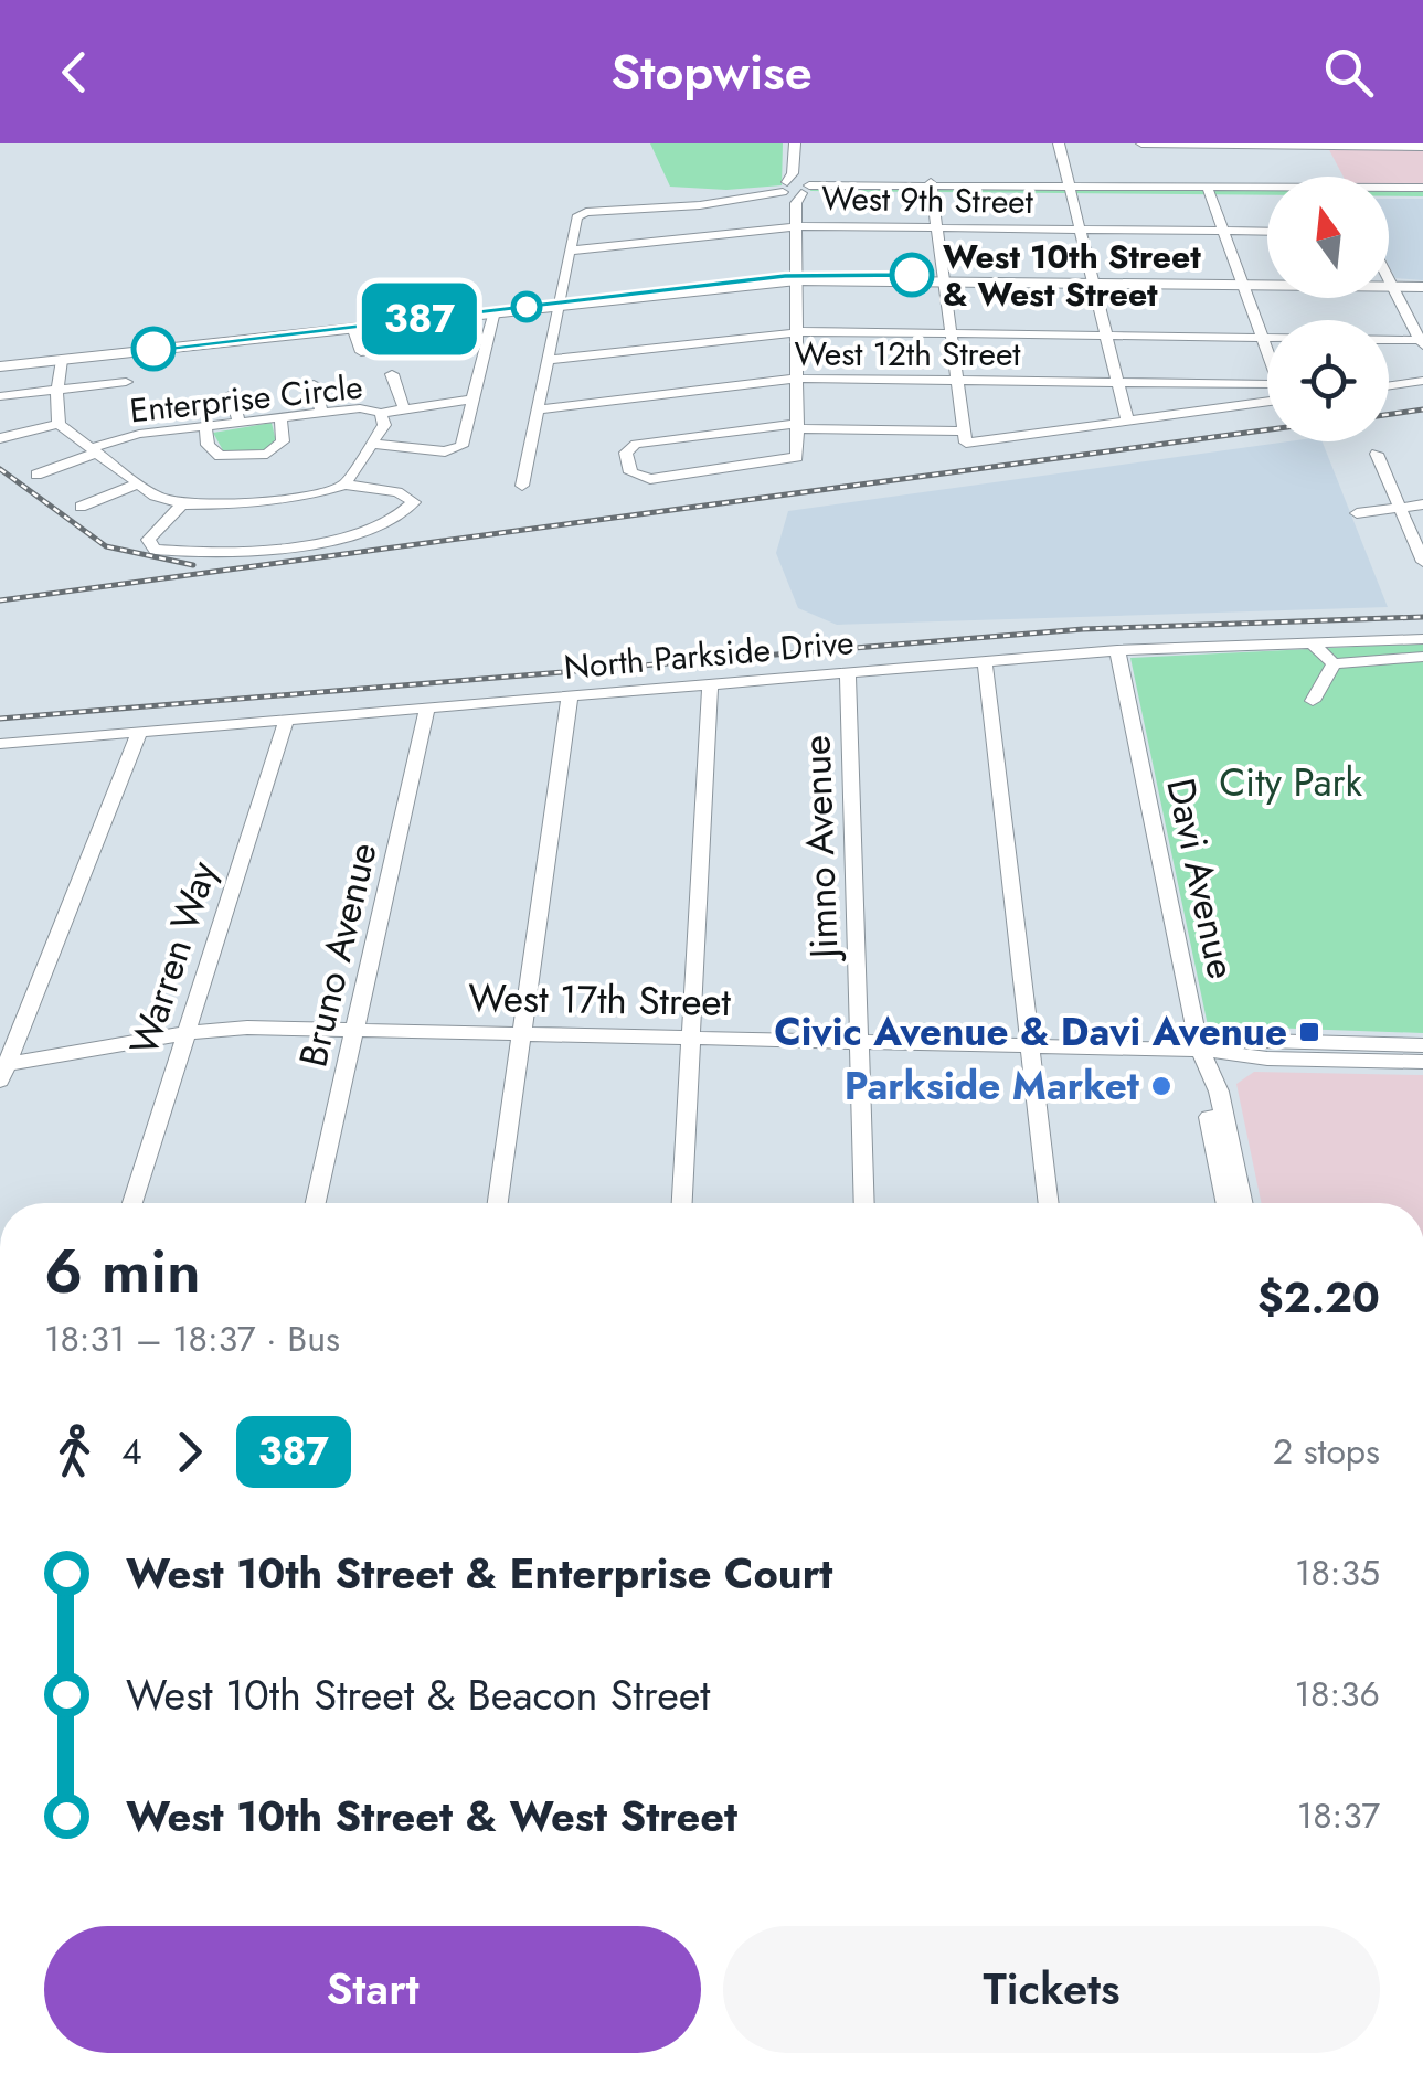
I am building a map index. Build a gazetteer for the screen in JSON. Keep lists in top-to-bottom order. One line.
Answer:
{"streets":{"street":["West 9th Street","West 12th Street","Enterprise Circle","North Parkside Drive","Jimno Avenue","Davi Avenue","Bruno Avenue","Warren Way","West 17th Street"]},"crossings":[["North Parkside Drive","Jimno Avenue"],["North Parkside Drive","Davi Avenue"],["North Parkside Drive","Bruno Avenue"],["North Parkside Drive","Warren Way"],["Jimno Avenue","West 17th Street"],["Davi Avenue","West 17th Street"],["Bruno Avenue","West 17th Street"],["Warren Way","West 17th Street"]],"parks":["City Park"],"places":{"other":["West 10th Street & West Street","Parkside Market"],"transit":["Civic Avenue & Davi Avenue"]},"lines":["bus line 387"],"north":"top","page":{"header":"Stopwise","on_map":"387","heading":["6 min","18:31 – 18:37 · Bus","$2.20"],"legs":["4","387","2 stops"],"list":[{"name":"West 10th Street & Enterprise Court","value":"18:35"},{"name":"West 10th Street & Beacon Street","value":"18:36"},{"name":"West 10th Street & West Street","value":"18:37"}],"buttons":["Start","Tickets"]}}
